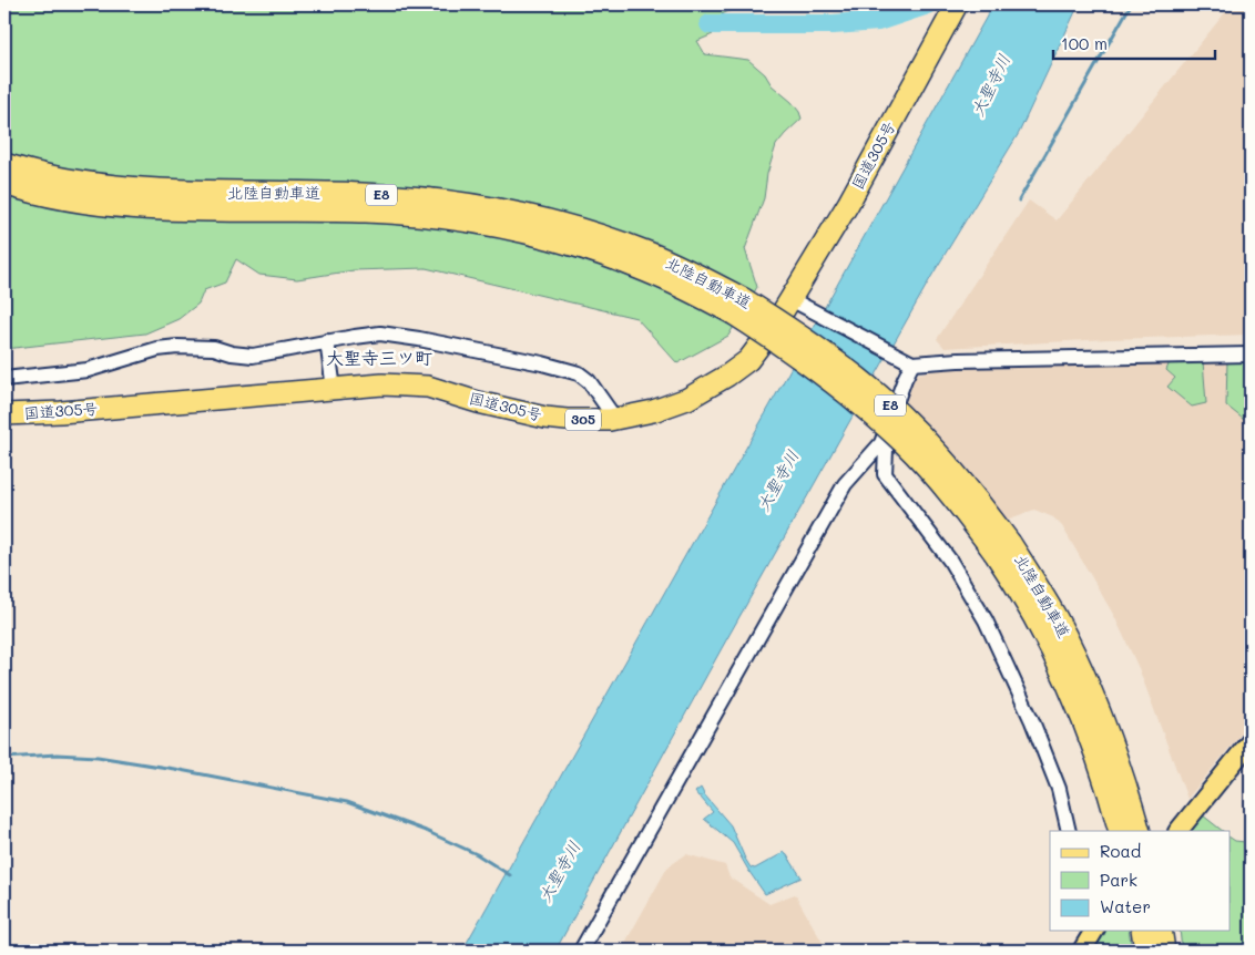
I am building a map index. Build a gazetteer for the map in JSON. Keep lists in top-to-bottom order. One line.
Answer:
{"streets":{"highway":["国道305号","北陸自動車道","E8","305"]},"districts":["大聖寺三ツ町"],"water":["大聖寺川"],"legend":["Road","Park","Water"],"scale_bar":"100 m"}
